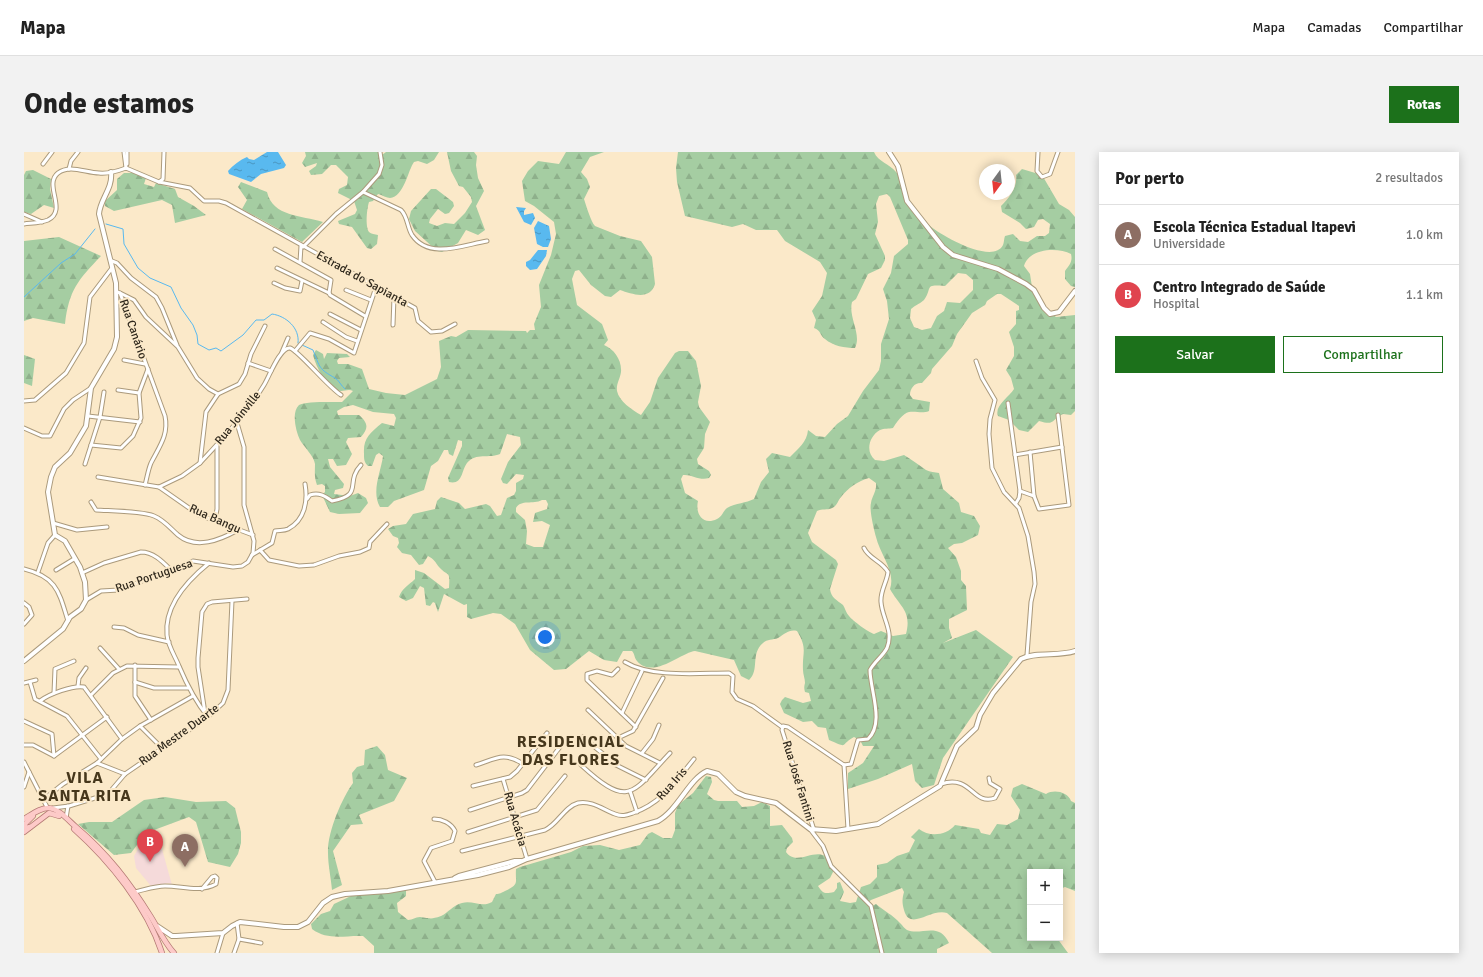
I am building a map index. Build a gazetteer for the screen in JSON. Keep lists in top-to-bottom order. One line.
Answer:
{"streets":{"street":["Estrada do Sapianta","Rua Canário","Rua Joinville","Rua Bangu","Rua Portuguesa","Rua Mestre Duarte","Rua José Fantini","Rua Iris","Rua Acácia"]},"crossings":[["Rua Joinville","Rua Bangu"],["Rua Iris","Rua Acácia"]],"districts":["RESIDENCIAL DAS FLORES","VILA SANTA RITA"],"north":"bottom","page":{"header":"Mapa","nav":["Mapa","Camadas","Compartilhar"],"buttons":["Rotas",["Salvar","Compartilhar"]],"title":"Onde estamos","heading":["Por perto","2 resultados"],"list":[{"mark":"A","name":"Escola Técnica Estadual Itapevi","note":"Universidade","value":"1.0 km"},{"mark":"B","name":"Centro Integrado de Saúde","note":"Hospital","value":"1.1 km"}],"pins":["B","A"],"map_buttons":["+","−"]}}
